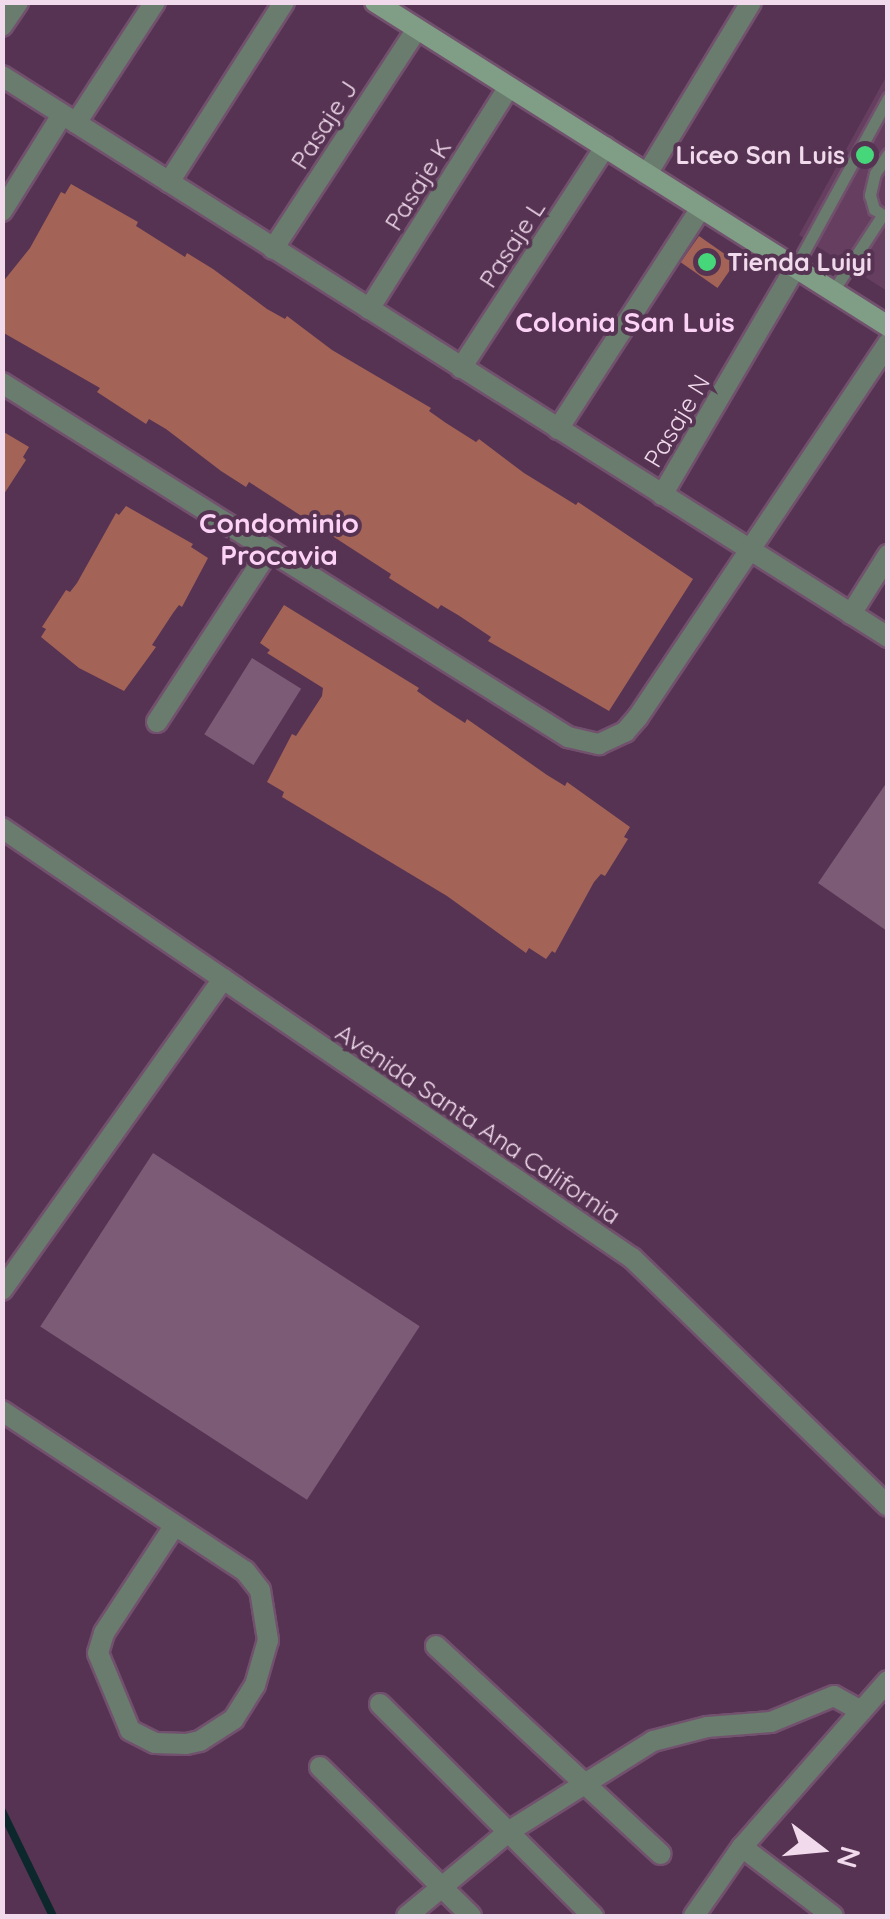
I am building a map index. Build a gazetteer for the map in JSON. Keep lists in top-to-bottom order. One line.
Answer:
{"streets":{"street":["Pasaje J","Pasaje K","Pasaje L","Pasaje N","Avenida Santa Ana California"]},"districts":["Colonia San Luis","Condominio Procavia"],"places":["Liceo San Luis","Tienda Luiyi"],"north":"right"}
